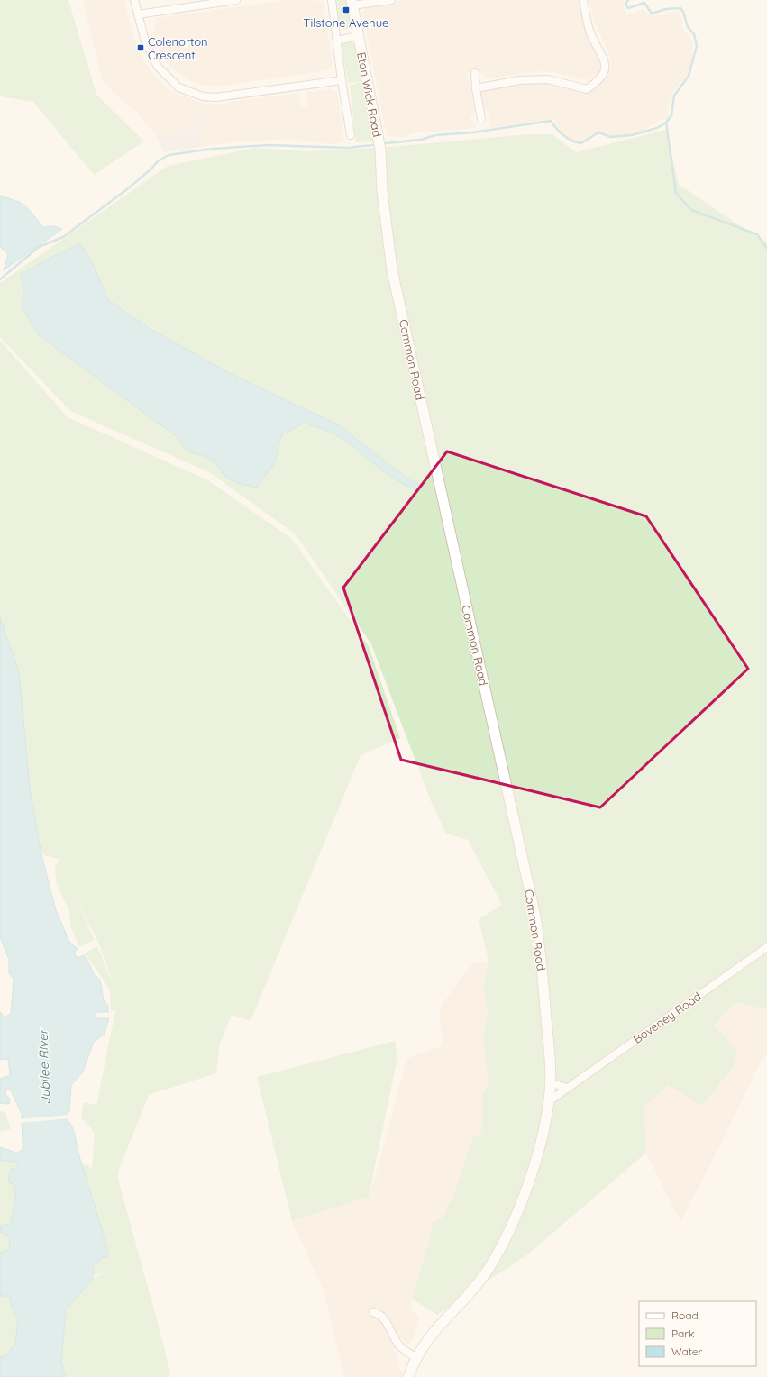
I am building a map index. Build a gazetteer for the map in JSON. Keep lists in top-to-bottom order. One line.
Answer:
{"streets":{"main road":["Eton Wick Road","Common Road"],"street":["Boveney Road"]},"crossings":[["Eton Wick Road","Common Road"],["Common Road","Boveney Road"]],"water":["Jubilee River"],"places":{"transit":["Tilstone Avenue","Colenorton Crescent"]},"legend":["Road","Park","Water"]}
